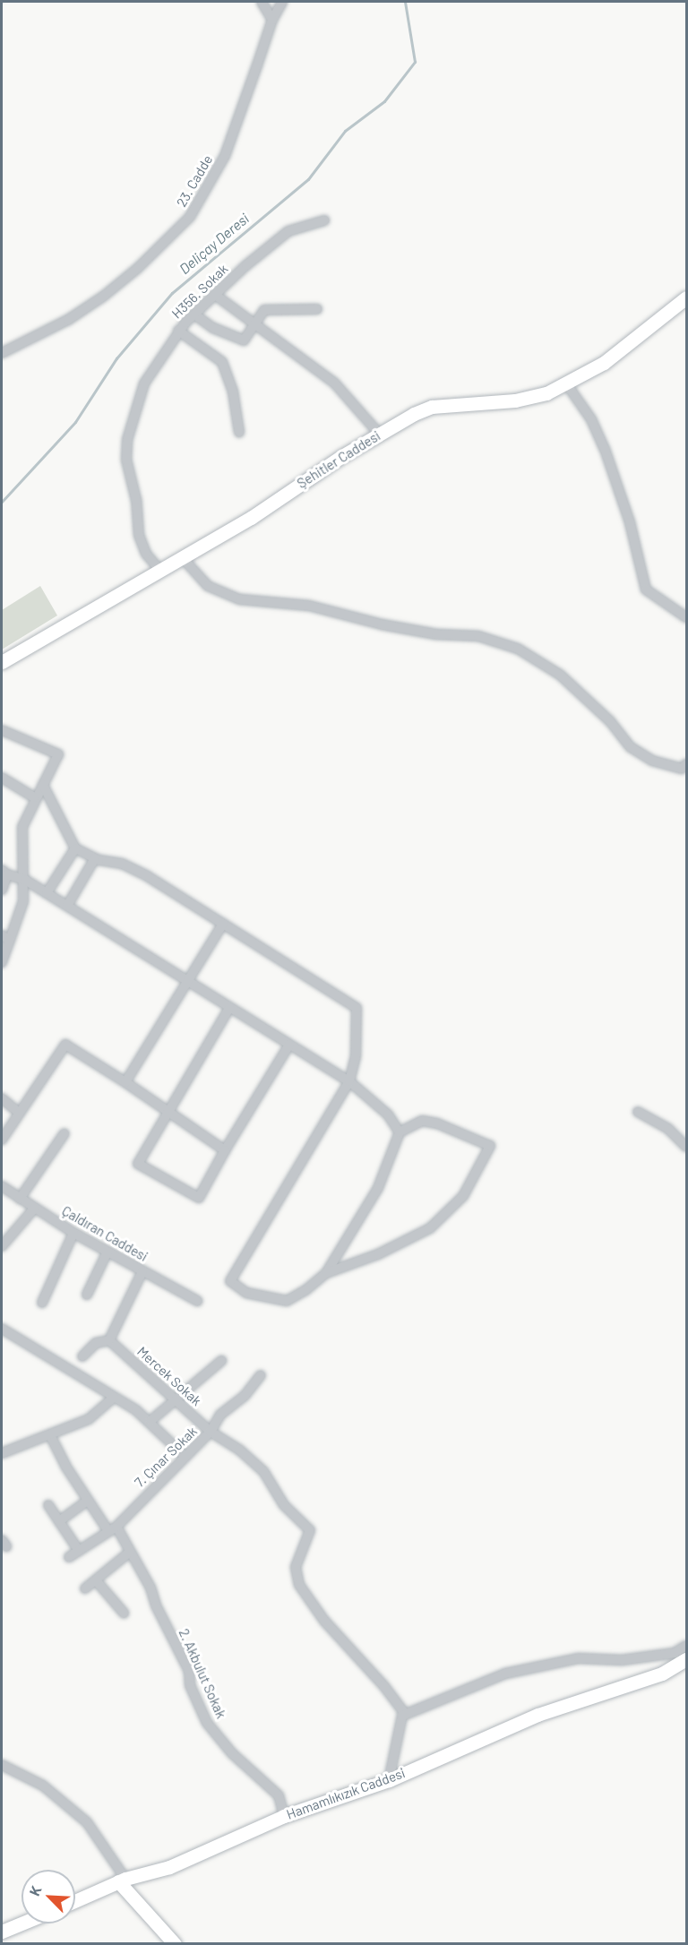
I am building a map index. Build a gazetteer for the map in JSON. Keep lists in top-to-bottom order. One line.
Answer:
{"streets":{"street":["23. Cadde","H356. Sokak","Şehitler Caddesi","Çaldıran Caddesi","Mercek Sokak","7. Çınar Sokak","2. Akbulut Sokak","Hamamlıkızık Caddesi"]},"crossings":[["H356. Sokak","Şehitler Caddesi"],["Mercek Sokak","7. Çınar Sokak"],["7. Çınar Sokak","2. Akbulut Sokak"],["2. Akbulut Sokak","Hamamlıkızık Caddesi"]],"water":["Deliçay Deresi"],"north":"top left"}
